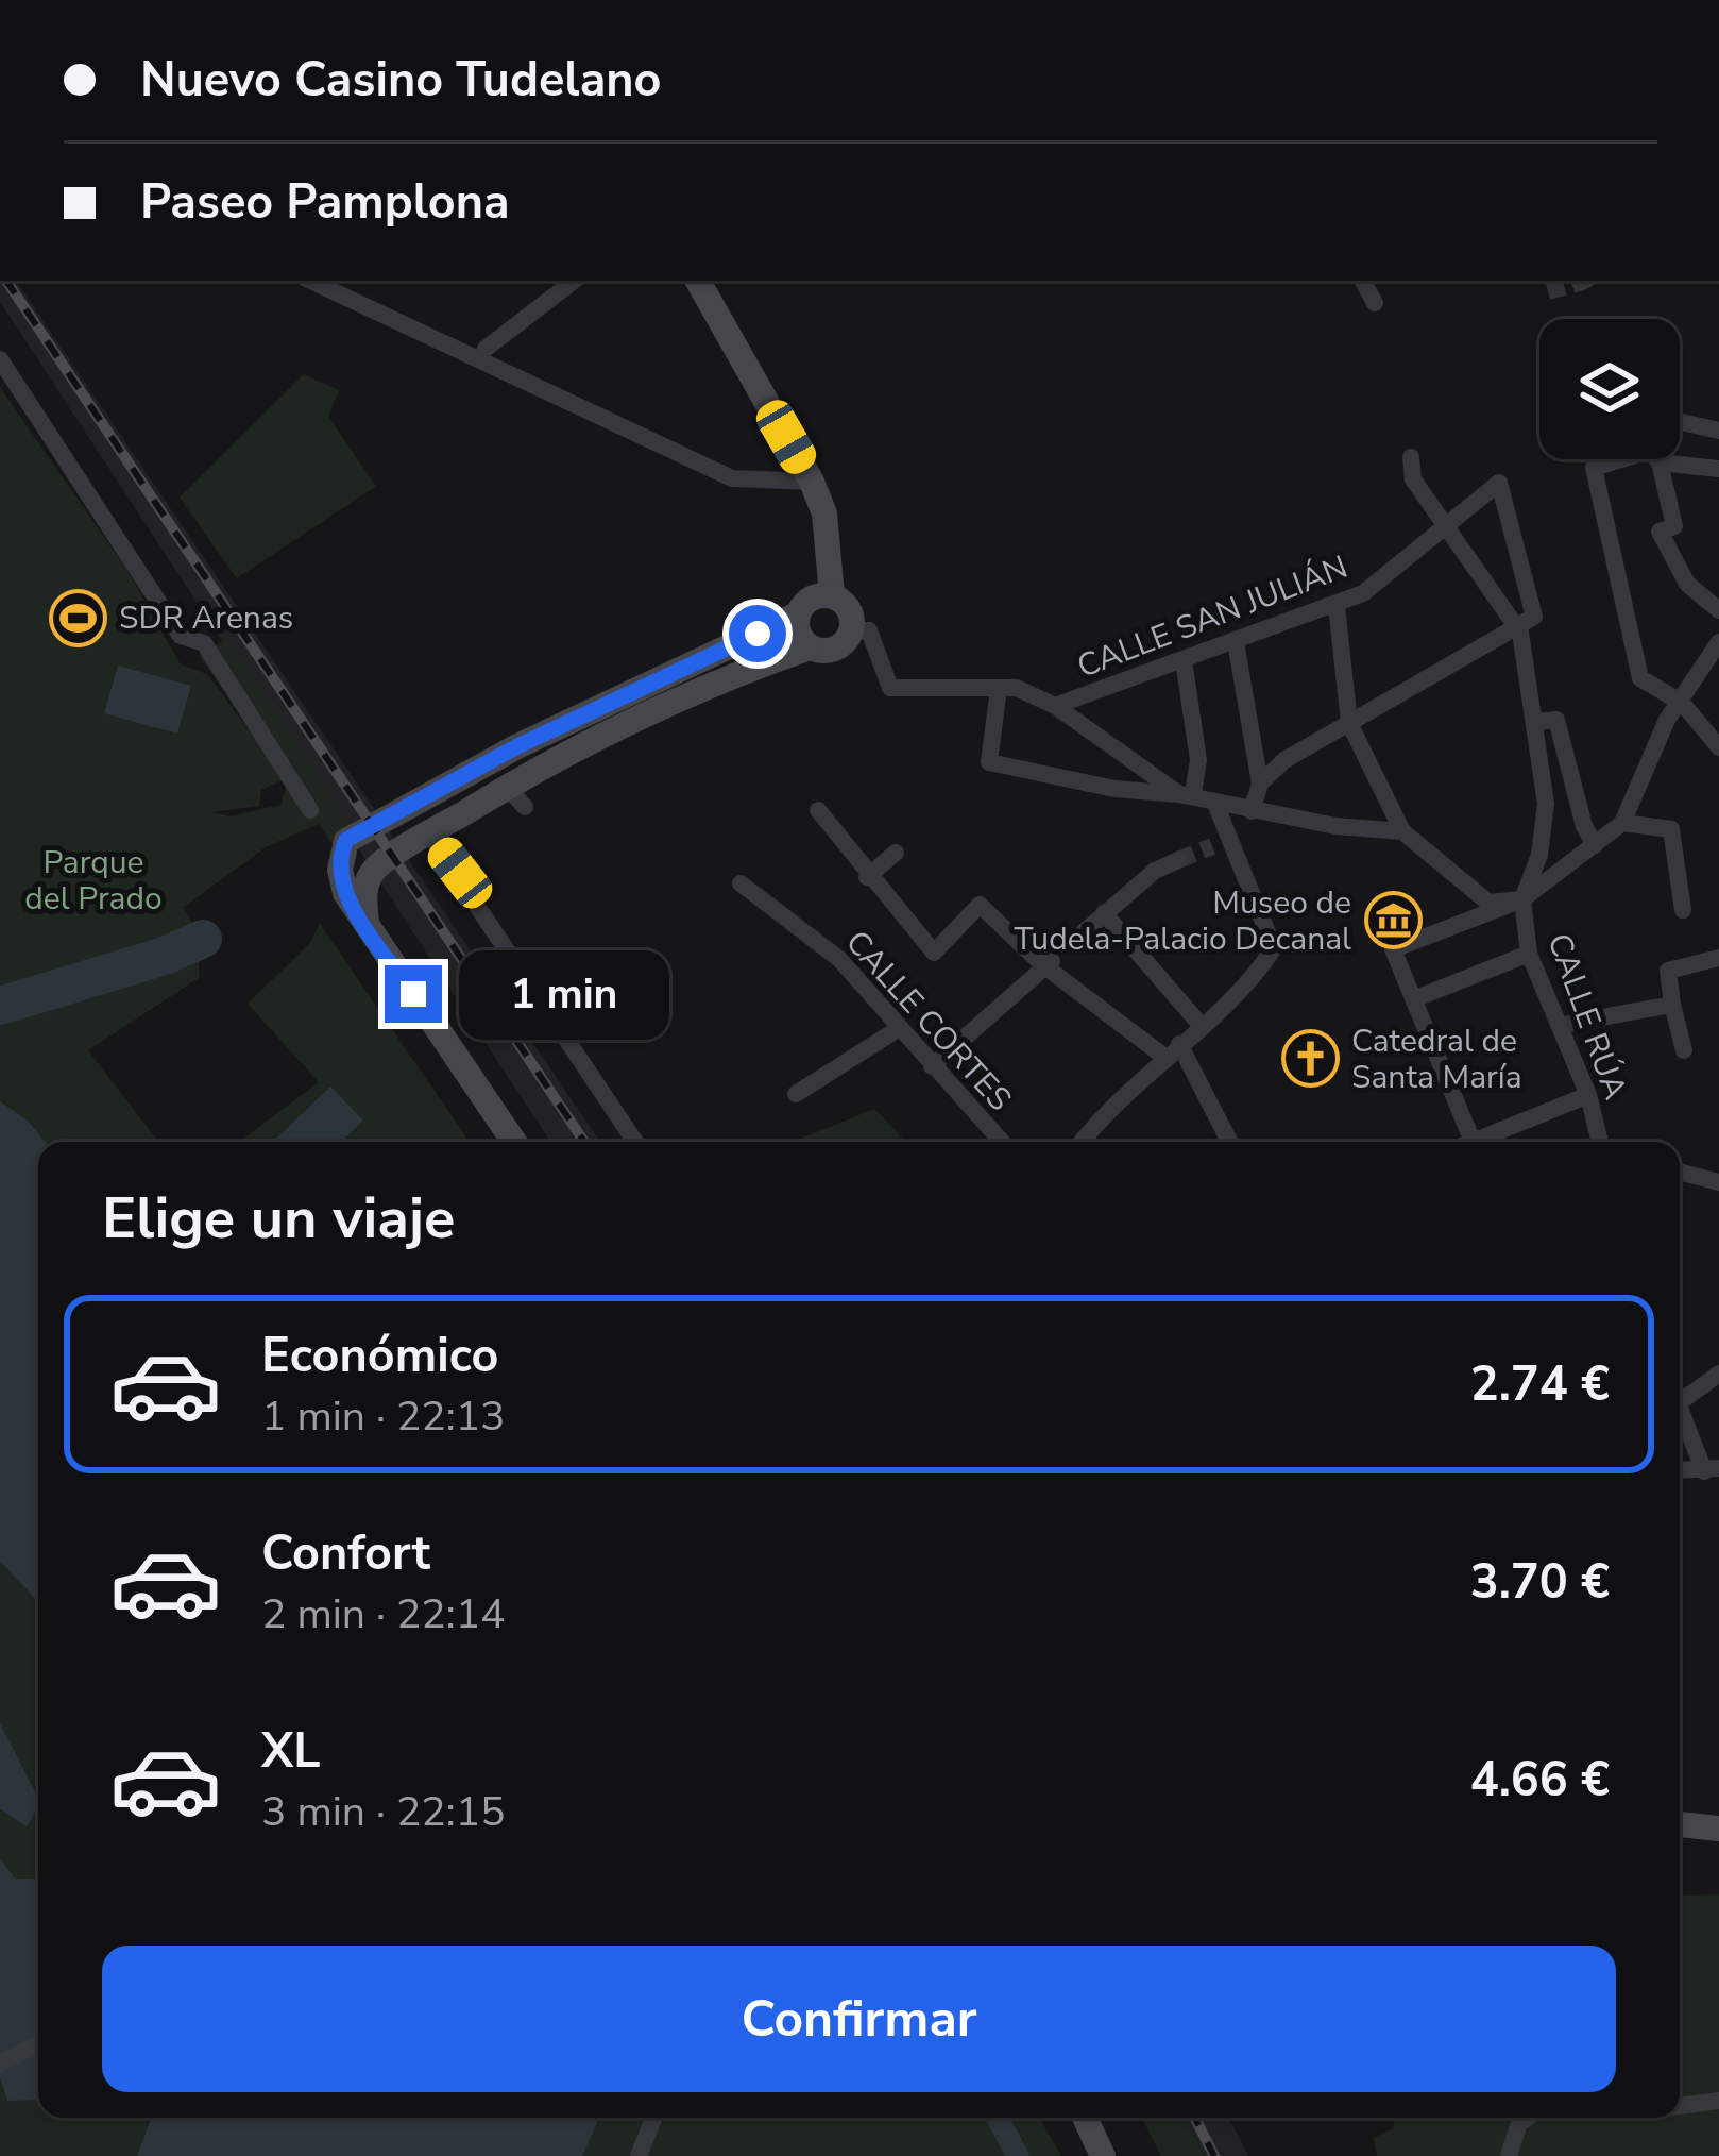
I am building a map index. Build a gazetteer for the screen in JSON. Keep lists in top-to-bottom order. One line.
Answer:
{"streets":{"street":["CALLE SAN JULIÁN","CALLE RÚA","CALLE CORTES"]},"parks":["Parque del Prado"],"places":{"sports":["SDR Arenas"],"museum":["Museo de Tudela-Palacio Decanal"],"church":["Catedral de Santa María"]},"page":{"banner":["Nuevo Casino Tudelano","Paseo Pamplona"],"bubble":"1 min","heading":"Elige un viaje","list":[{"name":"Económico","note":"1 min · 22:13","value":"2.74 €"},{"name":"Confort","note":"2 min · 22:14","value":"3.70 €"},{"name":"XL","note":"3 min · 22:15","value":"4.66 €"}],"buttons":"Confirmar"}}
